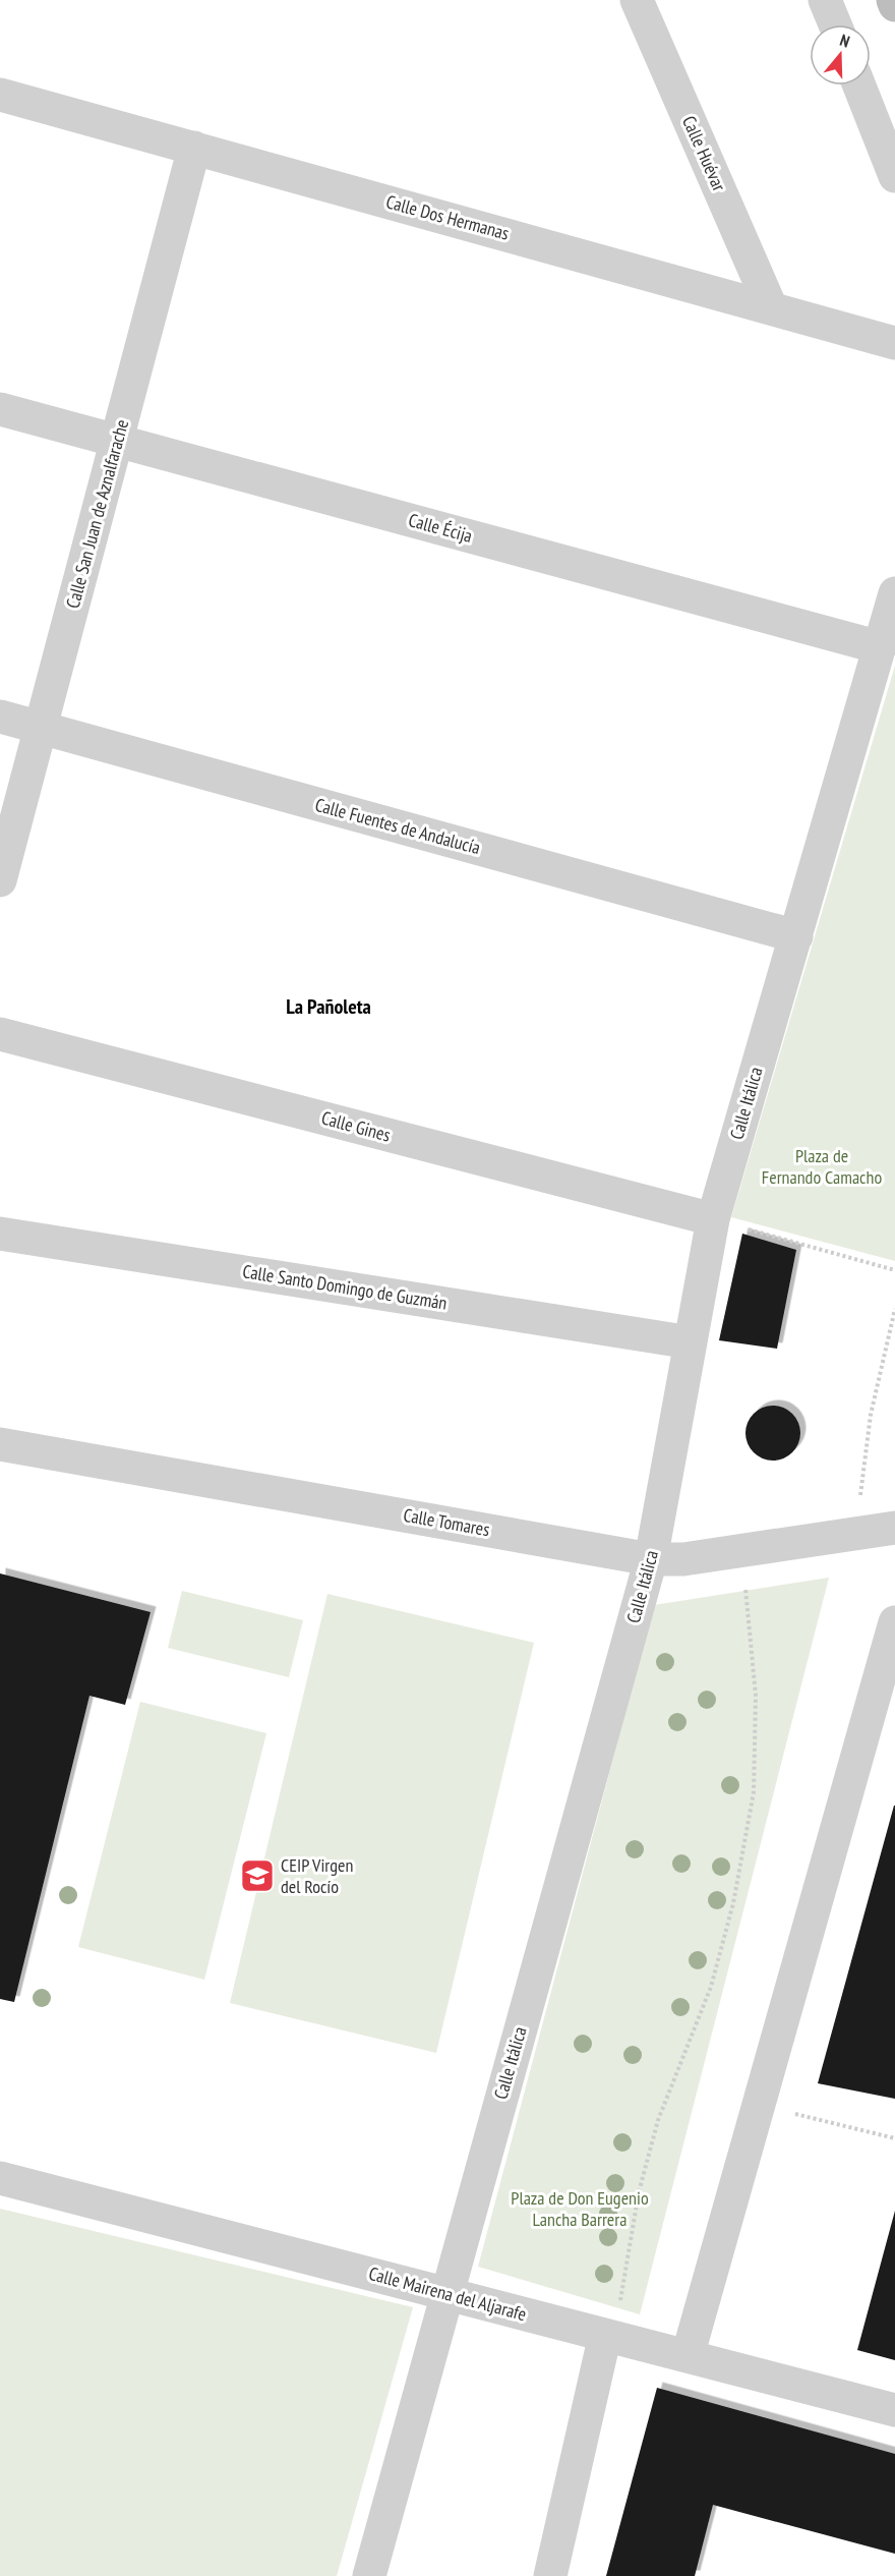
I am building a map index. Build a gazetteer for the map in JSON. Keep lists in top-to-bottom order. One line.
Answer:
{"streets":{"street":["Calle Huévar","Calle Dos Hermanas","Calle San Juan de Aznalfarache","Calle Écija","Calle Fuentes de Andalucía","Calle Itálica","Calle Gines","Calle Santo Domingo de Guzmán","Calle Tomares","Calle Mairena del Aljarafe"]},"crossings":[["Calle Huévar","Calle Dos Hermanas"],["Calle Dos Hermanas","Calle San Juan de Aznalfarache"],["Calle San Juan de Aznalfarache","Calle Écija"],["Calle San Juan de Aznalfarache","Calle Fuentes de Andalucía"],["Calle Écija","Calle Itálica"],["Calle Fuentes de Andalucía","Calle Itálica"],["Calle Itálica","Calle Gines"],["Calle Itálica","Calle Santo Domingo de Guzmán"],["Calle Itálica","Calle Tomares"],["Calle Itálica","Calle Mairena del Aljarafe"]],"districts":["La Pañoleta"],"parks":["Plaza de Fernando Camacho","Plaza de Don Eugenio Lancha Barrera"],"places":{"school or university":["CEIP Virgen del Rocío"]},"north":"top"}
